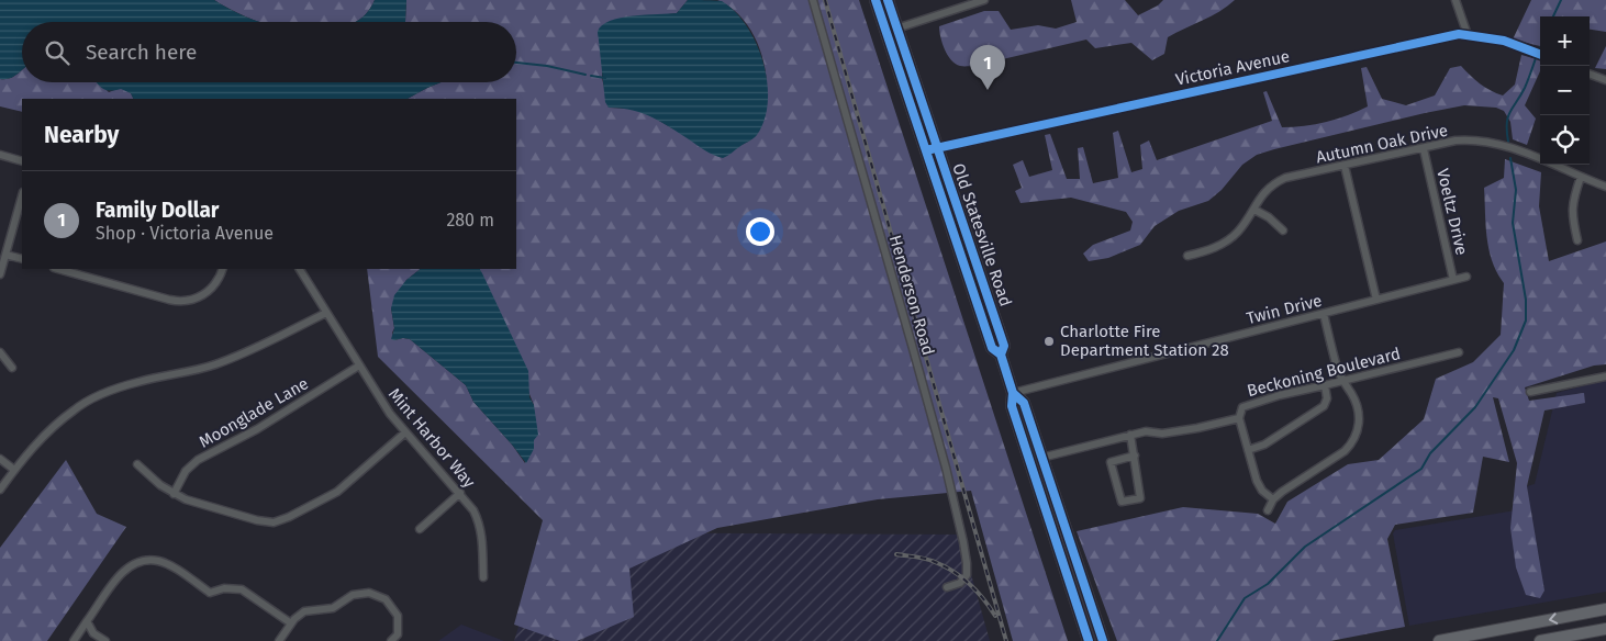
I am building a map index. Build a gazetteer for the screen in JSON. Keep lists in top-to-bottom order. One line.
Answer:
{"streets":{"main road":["Old Statesville Road"],"street":["Victoria Avenue","Autumn Oak Drive","Voeltz Drive","Henderson Road","Twin Drive","Beckoning Boulevard","Moonglade Lane","Mint Harbor Way"]},"crossings":[["Victoria Avenue","Old Statesville Road"],["Autumn Oak Drive","Voeltz Drive"],["Voeltz Drive","Twin Drive"],["Old Statesville Road","Twin Drive"],["Old Statesville Road","Beckoning Boulevard"],["Moonglade Lane","Mint Harbor Way"]],"places":["Charlotte Fire Department Station 28"],"page":{"map_buttons":["+","−"],"search":"Search here","pins":"1","heading":"Nearby","list":[{"mark":"1","name":"Family Dollar","note":"Shop · Victoria Avenue","value":"280 m"}]}}
